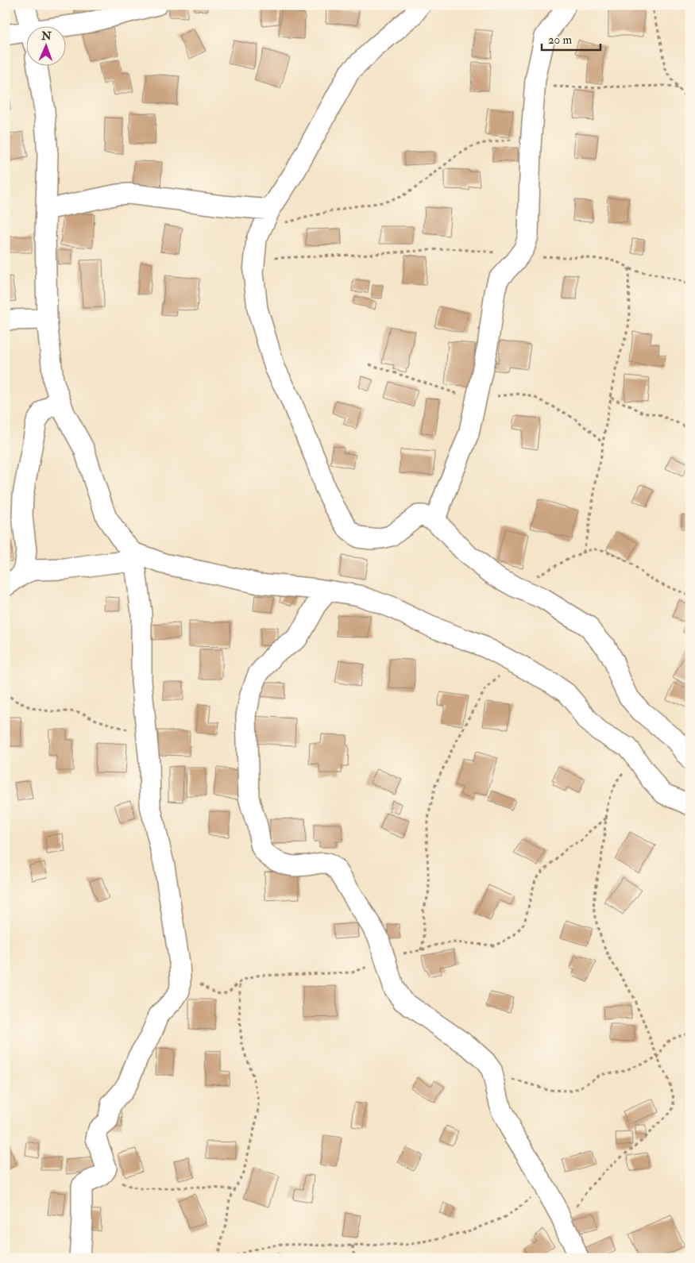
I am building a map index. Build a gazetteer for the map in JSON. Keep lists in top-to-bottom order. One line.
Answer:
{"scale_bar":"20 m","north":"top"}
